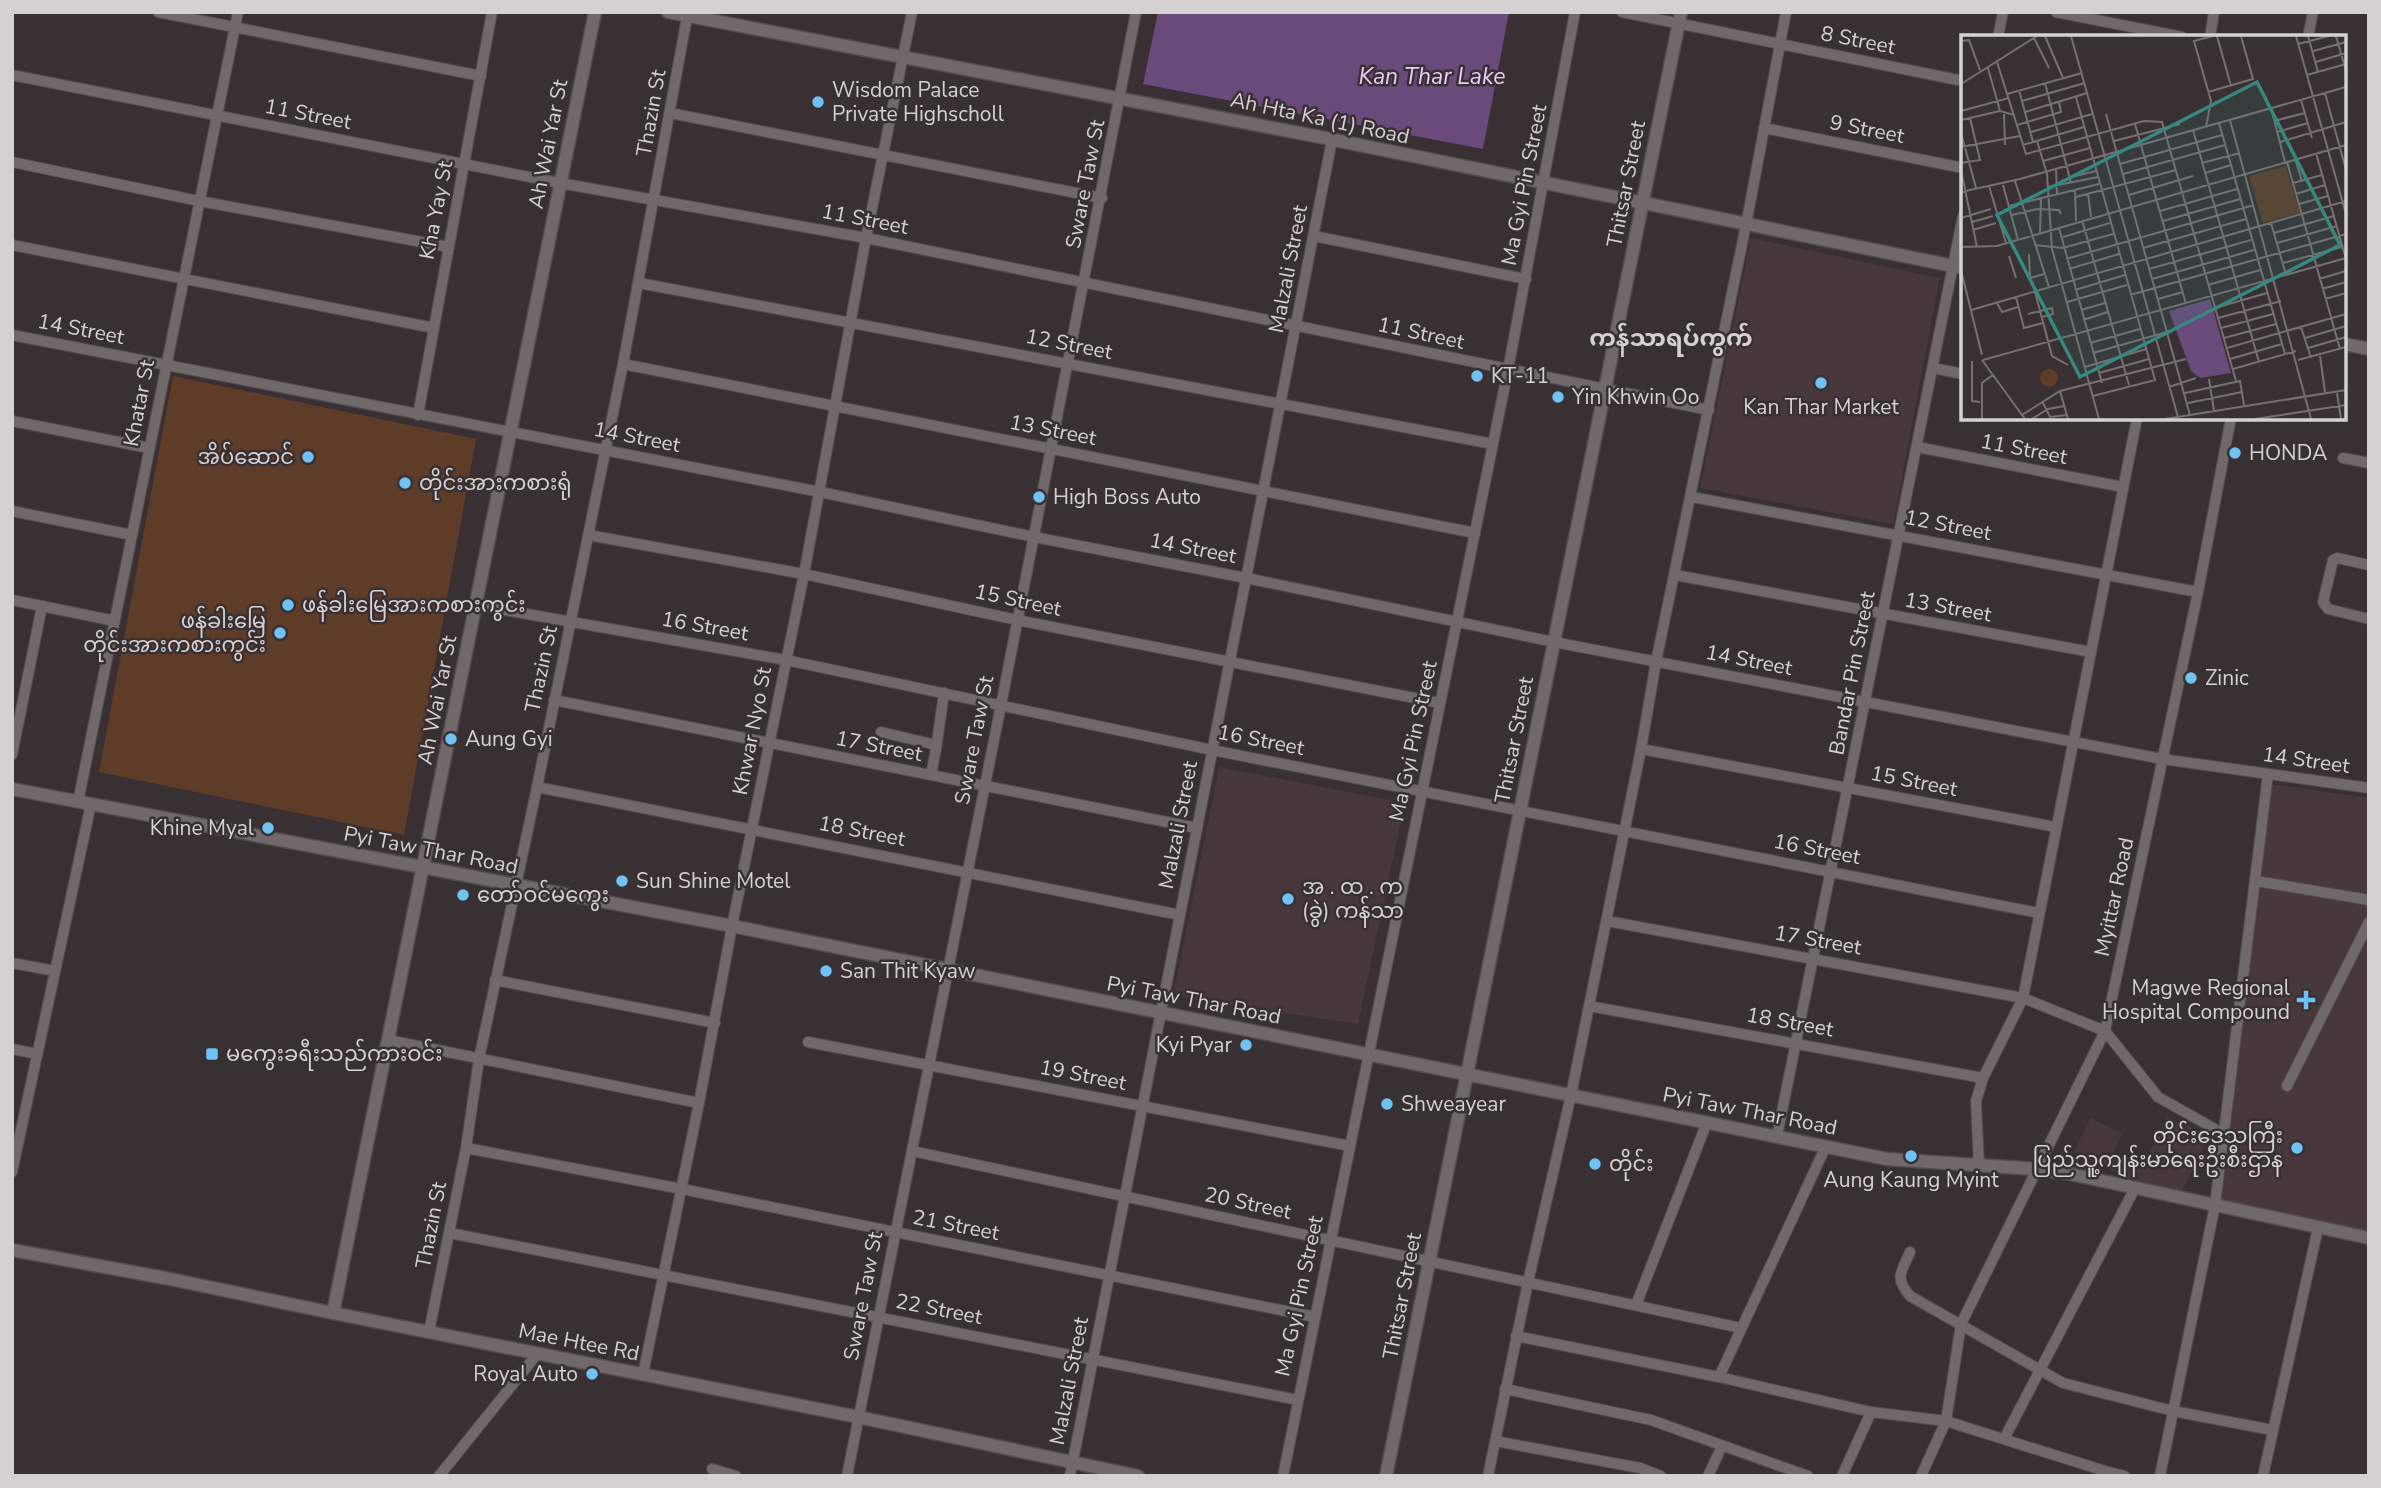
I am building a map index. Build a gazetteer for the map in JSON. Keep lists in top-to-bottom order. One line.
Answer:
{"streets":{"street":["8 Street","Thazin St","11 Street","Ah Hta Ka (1) Road","9 Street","Ah Wai Yar St","Sware Taw St","Thitsar Street","Ma Gyi Pin Street","Kha Yay St","Malzali Street","14 Street","12 Street","Khatar St","13 Street","15 Street","16 Street","Bandar Pin Street","Khwar Nyo St","17 Street","18 Street","Pyi Taw Thar Road","Myittar Road","19 Street","20 Street","21 Street","22 Street","Mae Htee Rd"]},"crossings":[["8 Street","Thitsar Street"],["Thazin St","11 Street"],["Thazin St","Ah Hta Ka (1) Road"],["Thazin St","14 Street"],["Thazin St","12 Street"],["Thazin St","13 Street"],["Thazin St","15 Street"],["Thazin St","16 Street"],["Thazin St","17 Street"],["Thazin St","18 Street"],["Thazin St","Pyi Taw Thar Road"],["Thazin St","21 Street"],["Thazin St","22 Street"],["Thazin St","Mae Htee Rd"],["11 Street","Ah Wai Yar St"],["11 Street","Sware Taw St"],["11 Street","Thitsar Street"],["11 Street","Ma Gyi Pin Street"],["11 Street","Kha Yay St"],["11 Street","Malzali Street"],["11 Street","Khatar St"],["11 Street","Bandar Pin Street"],["11 Street","Khwar Nyo St"],["Ah Hta Ka (1) Road","Sware Taw St"],["Ah Hta Ka (1) Road","Thitsar Street"],["Ah Hta Ka (1) Road","Ma Gyi Pin Street"],["Ah Hta Ka (1) Road","Malzali Street"],["Ah Hta Ka (1) Road","Bandar Pin Street"],["Ah Hta Ka (1) Road","Khwar Nyo St"],["Ah Wai Yar St","14 Street"],["Ah Wai Yar St","16 Street"],["Ah Wai Yar St","Pyi Taw Thar Road"],["Ah Wai Yar St","Mae Htee Rd"],["Sware Taw St","14 Street"],["Sware Taw St","12 Street"],["Sware Taw St","13 Street"],["Sware Taw St","15 Street"],["Sware Taw St","16 Street"],["Sware Taw St","17 Street"],["Sware Taw St","18 Street"],["Sware Taw St","Pyi Taw Thar Road"],["Sware Taw St","19 Street"],["Sware Taw St","20 Street"],["Sware Taw St","21 Street"],["Sware Taw St","22 Street"],["Sware Taw St","Mae Htee Rd"],["Thitsar Street","14 Street"],["Thitsar Street","16 Street"],["Thitsar Street","Pyi Taw Thar Road"],["Thitsar Street","20 Street"],["Ma Gyi Pin Street","14 Street"],["Ma Gyi Pin Street","12 Street"],["Ma Gyi Pin Street","13 Street"],["Ma Gyi Pin Street","15 Street"],["Ma Gyi Pin Street","16 Street"],["Ma Gyi Pin Street","Pyi Taw Thar Road"],["Ma Gyi Pin Street","19 Street"],["Ma Gyi Pin Street","20 Street"],["Ma Gyi Pin Street","21 Street"],["Ma Gyi Pin Street","22 Street"],["Kha Yay St","14 Street"],["Malzali Street","14 Street"],["Malzali Street","12 Street"],["Malzali Street","13 Street"],["Malzali Street","15 Street"],["Malzali Street","16 Street"],["Malzali Street","17 Street"],["Malzali Street","18 Street"],["Malzali Street","Pyi Taw Thar Road"],["Malzali Street","19 Street"],["Malzali Street","20 Street"],["Malzali Street","21 Street"],["Malzali Street","22 Street"],["Malzali Street","Mae Htee Rd"],["14 Street","Khatar St"],["14 Street","Bandar Pin Street"],["14 Street","Khwar Nyo St"],["14 Street","Myittar Road"],["12 Street","Bandar Pin Street"],["12 Street","Khwar Nyo St"],["12 Street","Myittar Road"],["Khatar St","Pyi Taw Thar Road"],["13 Street","Bandar Pin Street"],["13 Street","Khwar Nyo St"],["15 Street","Bandar Pin Street"],["15 Street","Khwar Nyo St"],["16 Street","Bandar Pin Street"],["16 Street","Khwar Nyo St"],["Bandar Pin Street","17 Street"],["Bandar Pin Street","18 Street"],["Bandar Pin Street","Pyi Taw Thar Road"],["Khwar Nyo St","17 Street"],["Khwar Nyo St","18 Street"],["Khwar Nyo St","Pyi Taw Thar Road"],["Khwar Nyo St","21 Street"],["Khwar Nyo St","22 Street"],["Khwar Nyo St","Mae Htee Rd"],["17 Street","Myittar Road"],["Pyi Taw Thar Road","Myittar Road"]],"districts":["ကန်သာရပ်ကွက်"],"water":["Kan Thar Lake"],"places":{"other":["Wisdom Palace Private Highscholl","KT-11","Kan Thar Market","Yin Khwin Oo","HONDA","အိပ်ဆောင်","တိုင်းအားကစားရုံ","High Boss Auto","ဖန်ခါးမြေအားကစားကွင်း","ဖန်ခါးမြေ တိုင်းအားကစားကွင်း","Zinic","Aung Gyi","Khine Myal","Sun Shine Motel","တော်ဝင်မကွေး","အ . ထ . က (ခွဲ) ကန်သာ","San Thit Kyaw","Kyi Pyar","Shweayear","တိုင်းဒေသကြီး ပြည်သူ့ကျန်းမာရေးဦးစီးဌာန","Aung Kaung Myint","တိုင်း","Royal Auto"],"health":["Magwe Regional Hospital Compound"],"transit":["မကွေးခရီးသည်ကားဝင်း"]}}
